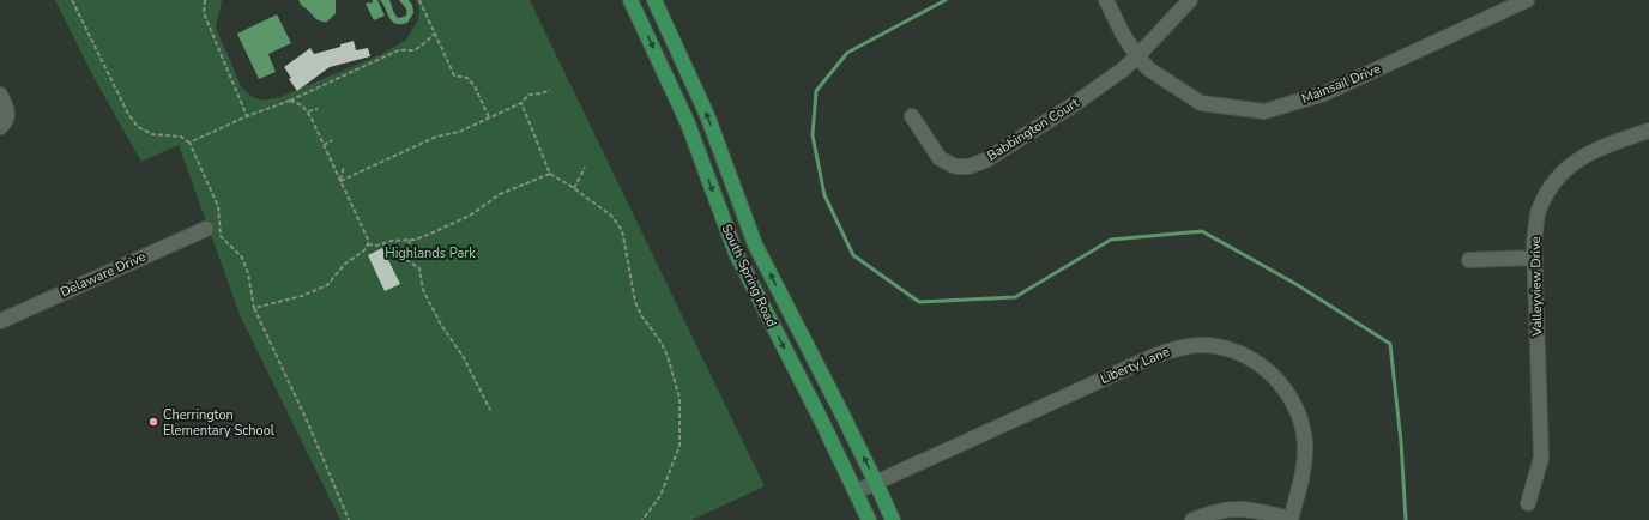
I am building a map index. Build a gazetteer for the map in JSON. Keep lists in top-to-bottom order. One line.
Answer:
{"streets":{"main road":["South Spring Road"],"street":["Mainsail Drive","Babbington Court","Delaware Drive","Valleyview Drive","Liberty Lane"]},"crossings":[["Mainsail Drive","Babbington Court"],["South Spring Road","Liberty Lane"]],"parks":["Highlands Park"],"places":["Cherrington Elementary School"]}
